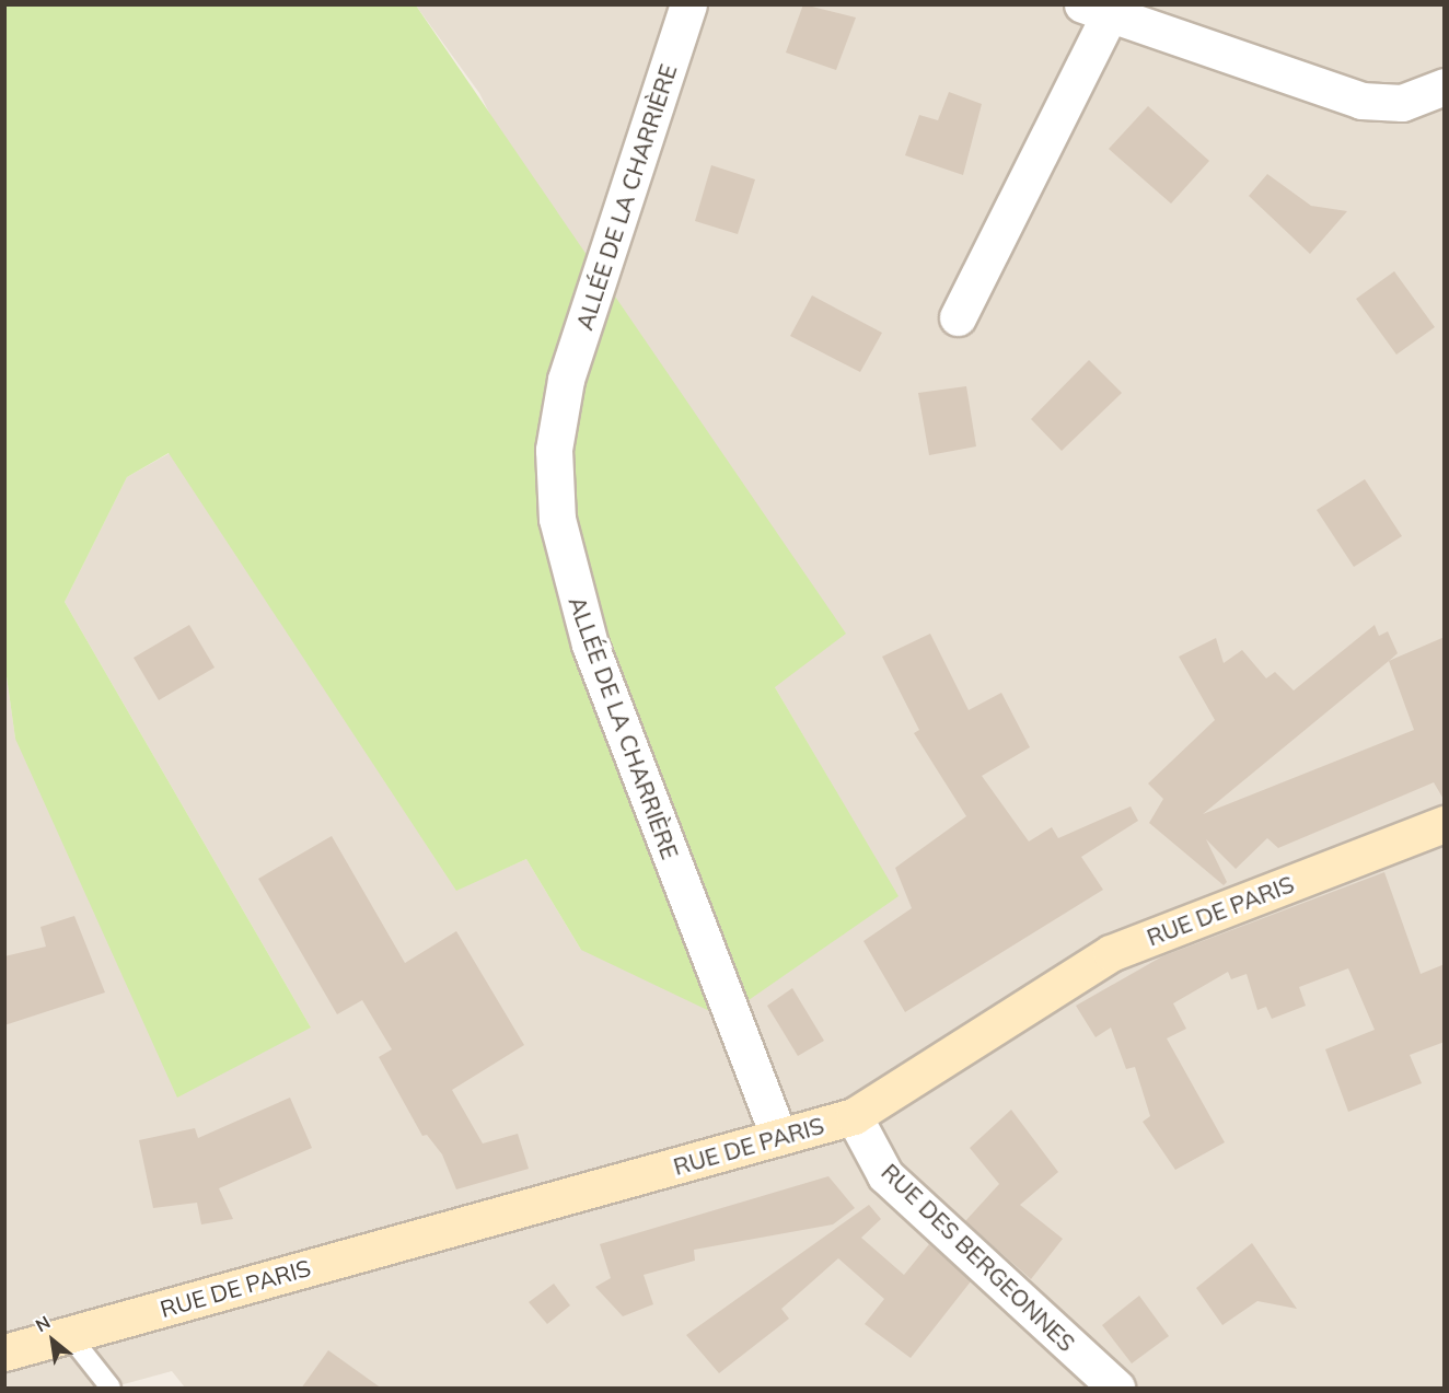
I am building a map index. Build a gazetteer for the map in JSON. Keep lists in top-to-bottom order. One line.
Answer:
{"streets":{"main road":["RUE DE PARIS"],"street":["ALLÉE DE LA CHARRIÈRE","RUE DES BERGEONNES"]},"crossings":[["ALLÉE DE LA CHARRIÈRE","RUE DE PARIS"],["RUE DE PARIS","RUE DES BERGEONNES"]],"north":"top left"}
